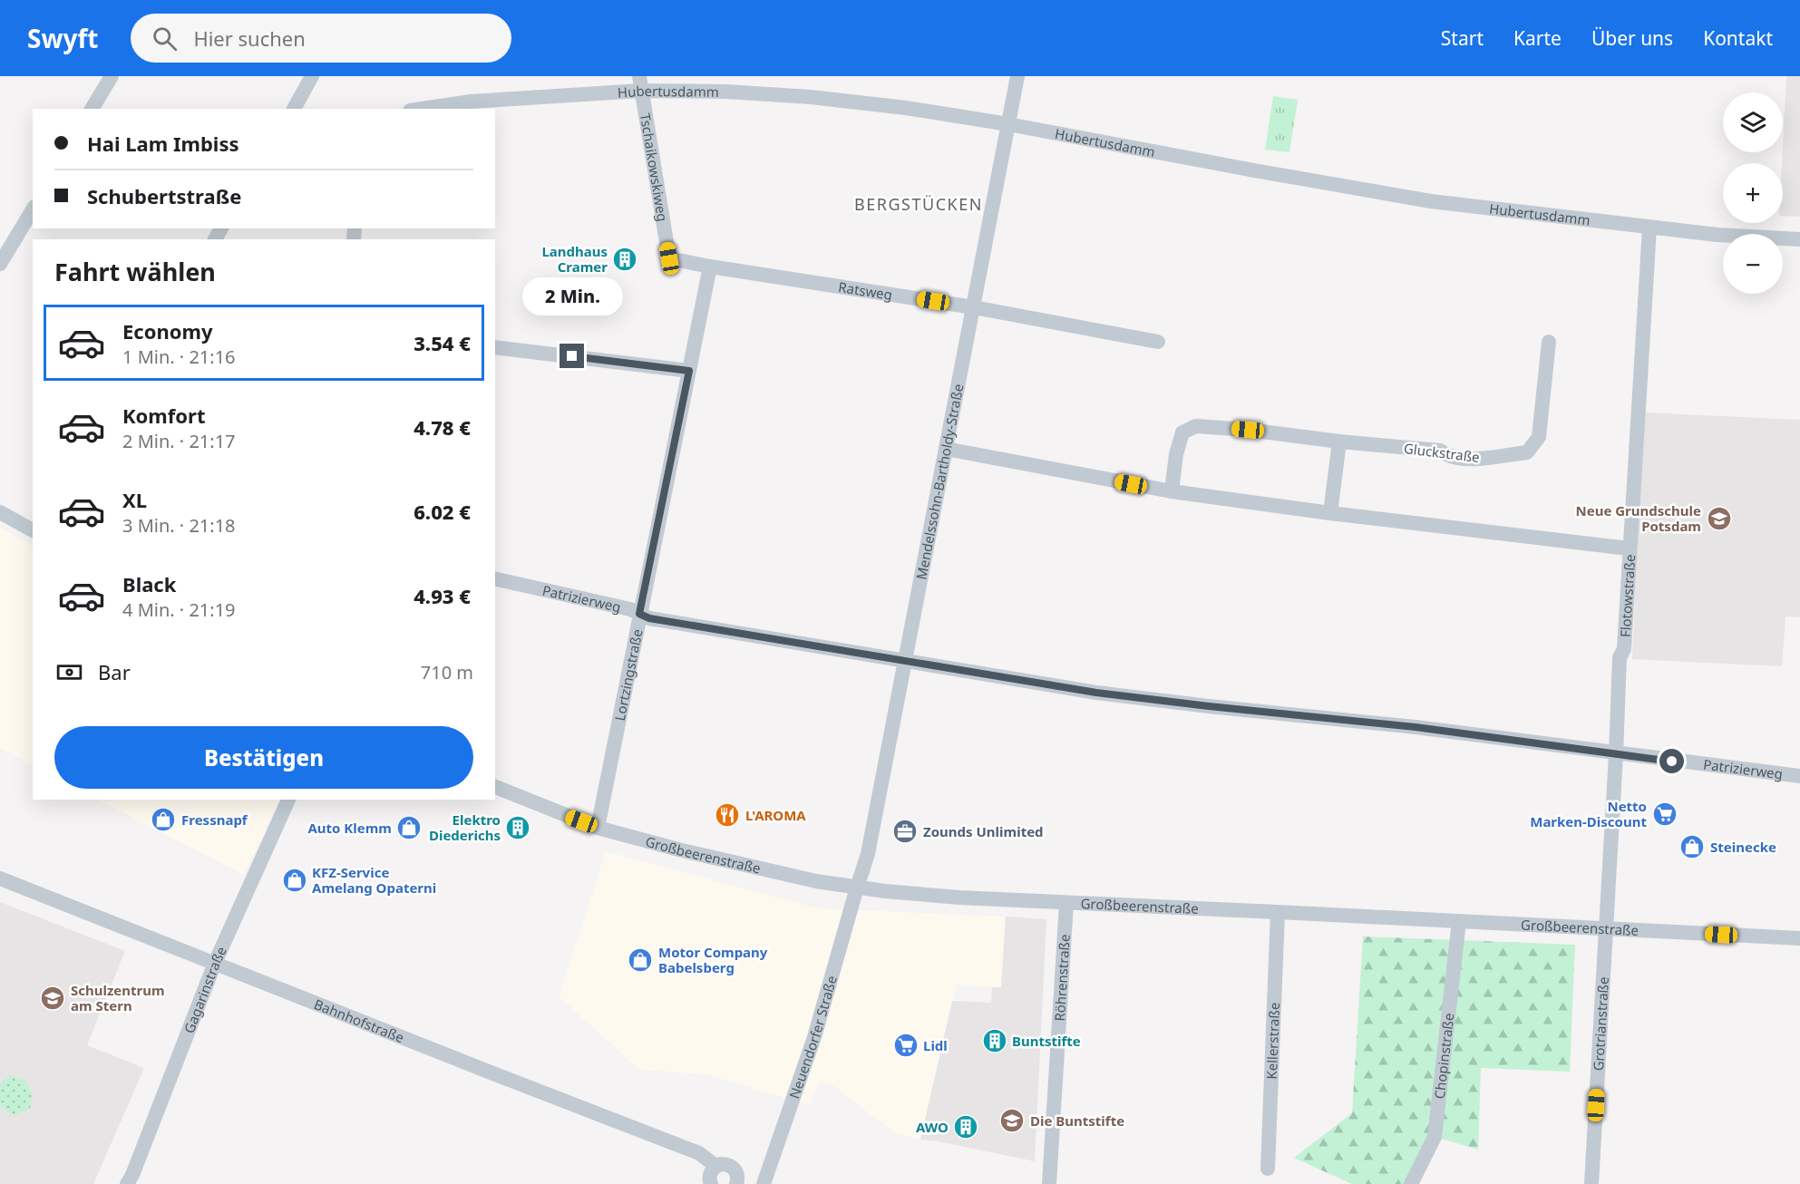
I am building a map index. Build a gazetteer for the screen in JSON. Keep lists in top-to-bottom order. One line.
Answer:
{"streets":{"street":["Hubertusdamm","Tschaikowskiweg","Ratsweg","Gluckstraße","Mendelssohn-Bartholdy-Straße","Flotowstraße","Patrizierweg","Lortzingstraße","Großbeerenstraße","Röhrenstraße","Gagarinstraße","Bahnhofstraße","Grotrianstraße","Neuendorfer Straße","Kellerstraße","Chopinstraße"]},"crossings":[["Hubertusdamm","Tschaikowskiweg"],["Hubertusdamm","Mendelssohn-Bartholdy-Straße"],["Hubertusdamm","Flotowstraße"],["Tschaikowskiweg","Ratsweg"],["Ratsweg","Mendelssohn-Bartholdy-Straße"],["Ratsweg","Lortzingstraße"],["Mendelssohn-Bartholdy-Straße","Patrizierweg"],["Mendelssohn-Bartholdy-Straße","Großbeerenstraße"],["Mendelssohn-Bartholdy-Straße","Neuendorfer Straße"],["Flotowstraße","Patrizierweg"],["Flotowstraße","Großbeerenstraße"],["Flotowstraße","Grotrianstraße"],["Patrizierweg","Lortzingstraße"],["Lortzingstraße","Großbeerenstraße"],["Großbeerenstraße","Röhrenstraße"],["Großbeerenstraße","Grotrianstraße"],["Großbeerenstraße","Neuendorfer Straße"],["Großbeerenstraße","Kellerstraße"],["Großbeerenstraße","Chopinstraße"],["Gagarinstraße","Bahnhofstraße"]],"districts":["BERGSTÜCKEN"],"places":{"building":["Landhaus Cramer","Elektro Diederichs","Buntstifte","AWO"],"school or university":["Neue Grundschule Potsdam","Schulzentrum am Stern","Die Buntstifte"],"supermarket":["Netto Marken-Discount","Lidl"],"restaurant":["L'AROMA"],"shop":["Fressnapf","Auto Klemm","Steinecke","KFZ-Service Amelang Opaterni","Motor Company Babelsberg"],"office":["Zounds Unlimited"]},"page":{"header":"Swyft","search":"Hier suchen","nav":["Start","Karte","Über uns","Kontakt"],"map_buttons":["+","−"],"banner":["Hai Lam Imbiss","Schubertstraße"],"heading":"Fahrt wählen","bubble":"2 Min.","list":[{"name":"Economy","note":"1 Min. · 21:16","value":"3.54 €"},{"name":"Komfort","note":"2 Min. · 21:17","value":"4.78 €"},{"name":"XL","note":"3 Min. · 21:18","value":"6.02 €"},{"name":"Black","note":"4 Min. · 21:19","value":"4.93 €"}],"pay":["Bar","710 m"],"buttons":"Bestätigen"}}
